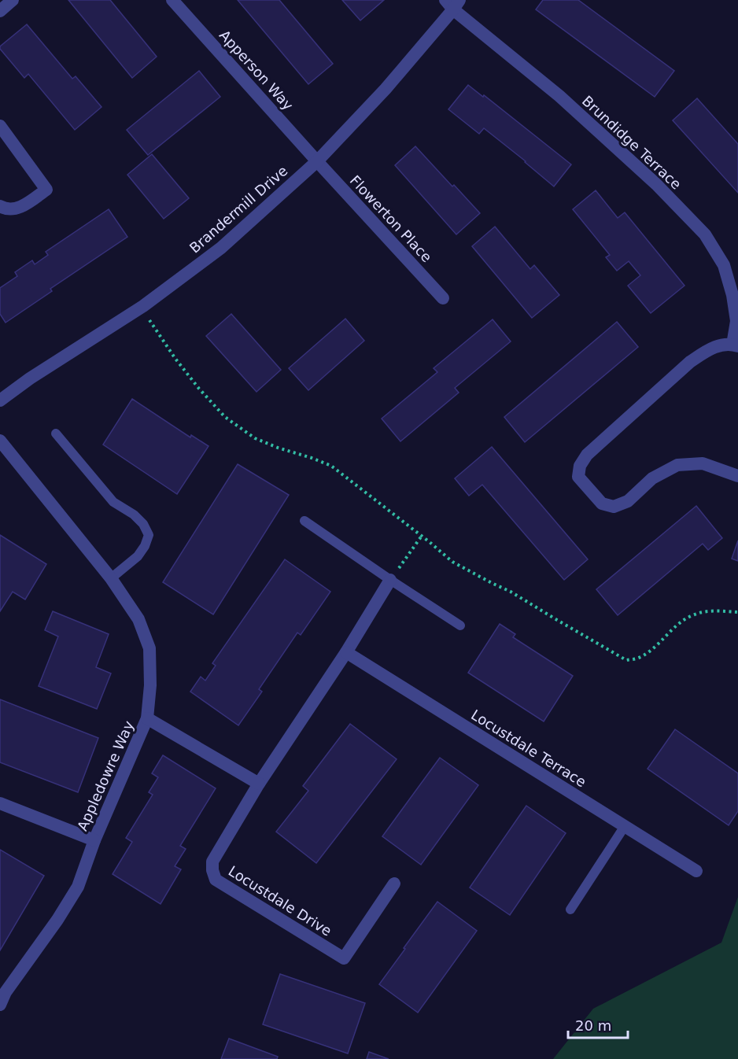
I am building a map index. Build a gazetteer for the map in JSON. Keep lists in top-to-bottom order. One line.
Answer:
{"streets":{"street":["Apperson Way","Brundidge Terrace","Brandermill Drive","Flowerton Place","Locustdale Terrace","Appledowre Way","Locustdale Drive"]},"crossings":[["Apperson Way","Brandermill Drive"],["Apperson Way","Flowerton Place"],["Brundidge Terrace","Brandermill Drive"],["Brandermill Drive","Flowerton Place"],["Locustdale Terrace","Locustdale Drive"]],"scale_bar":"20 m"}
